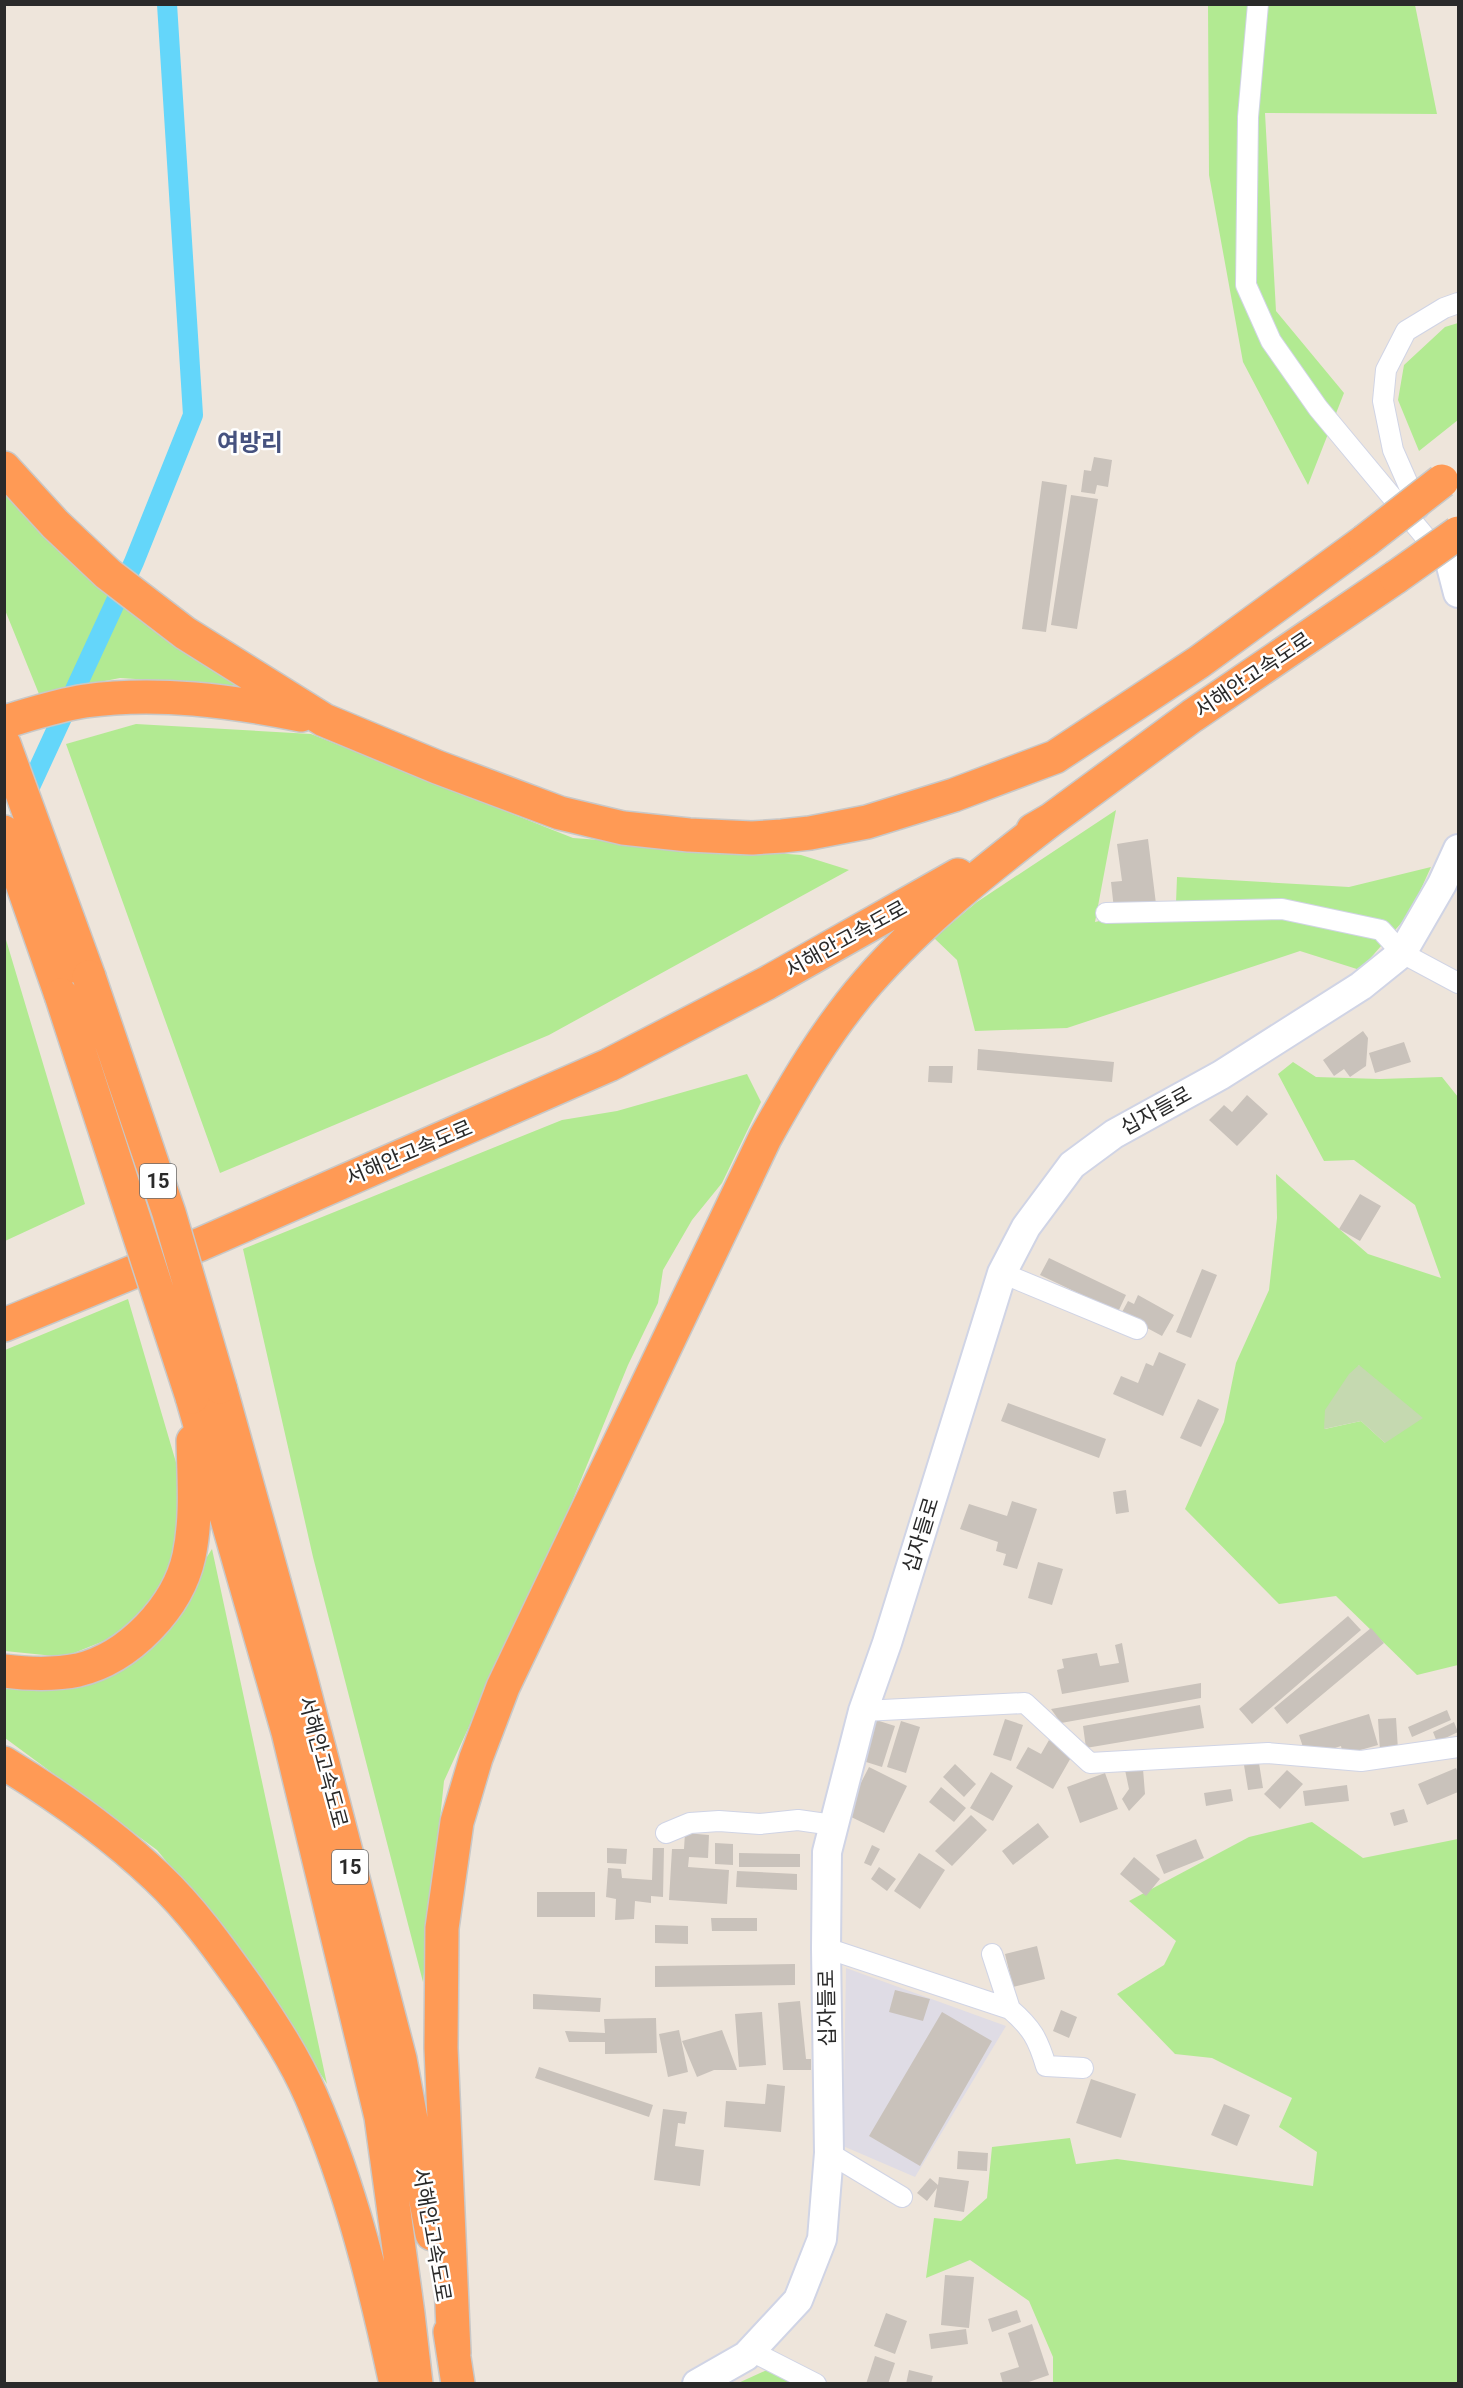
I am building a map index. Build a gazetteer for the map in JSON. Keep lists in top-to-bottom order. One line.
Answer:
{"streets":{"highway":["서해안고속도로","15"],"main road":["십자들로"]},"districts":["여방리"]}
